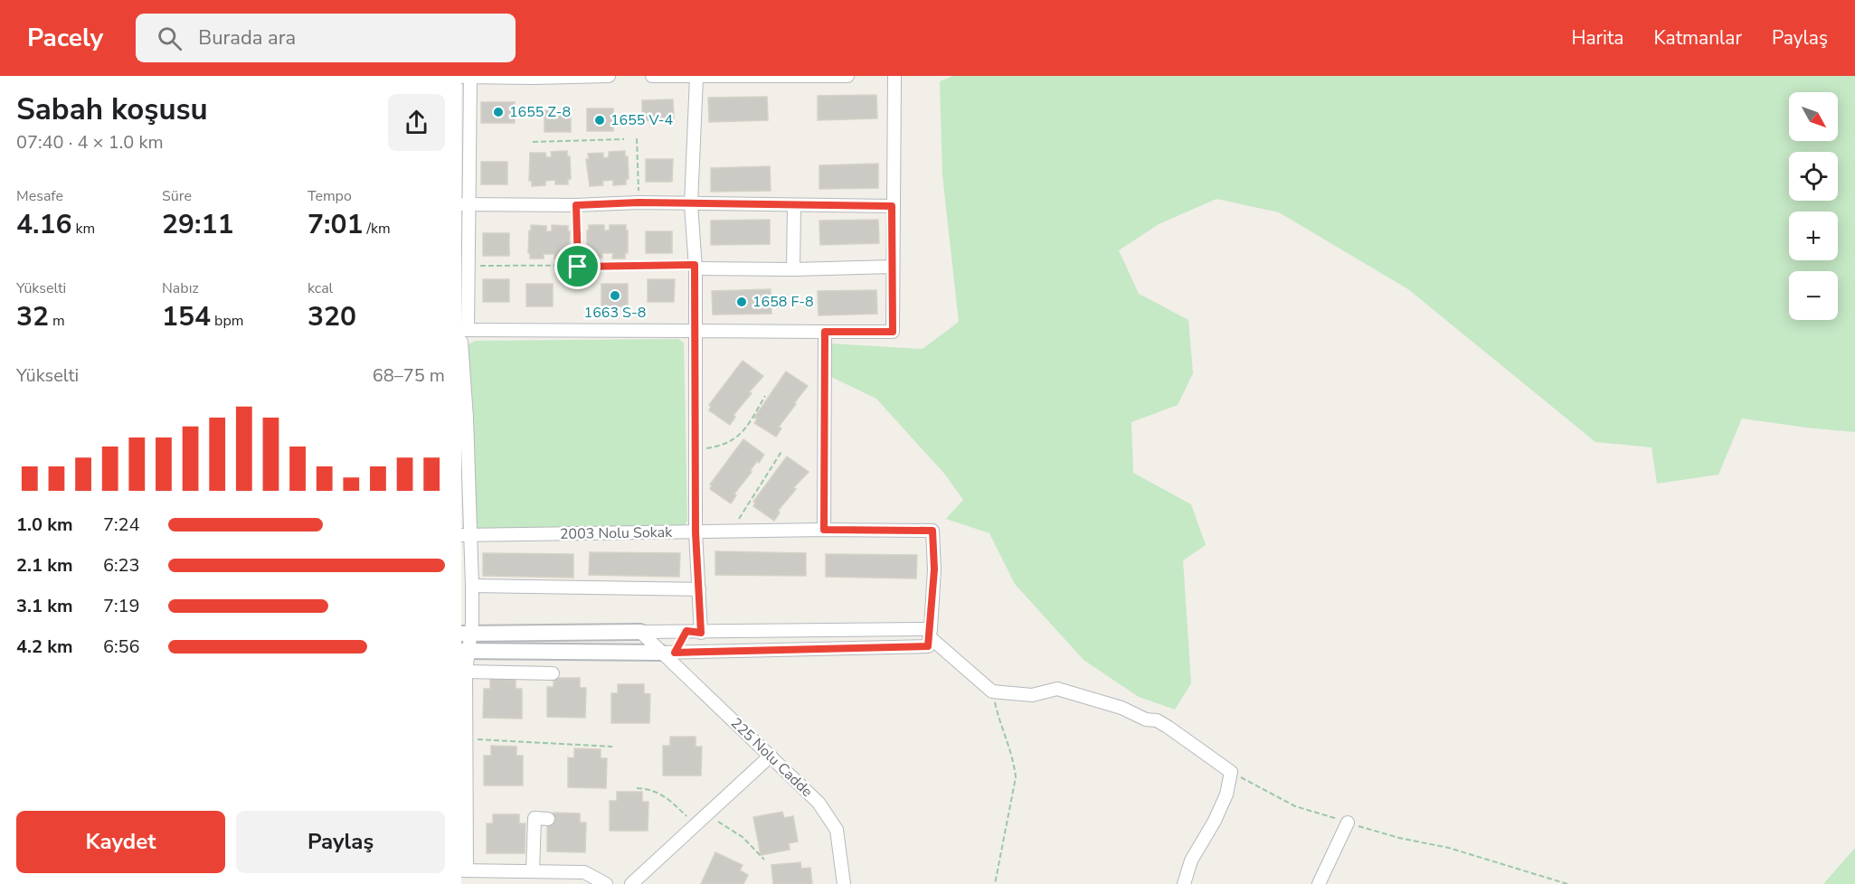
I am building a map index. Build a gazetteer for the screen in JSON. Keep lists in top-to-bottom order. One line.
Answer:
{"streets":{"street":["2003 Nolu Sokak","225 Nolu Cadde"]},"places":["1655 Z-8","1655 V-4","1663 S-8","1658 F-8"],"north":"bottom right","page":{"header":"Pacely","search":"Burada ara","nav":["Harita","Katmanlar","Paylaş"],"heading":["Sabah koşusu","07:40 · 4 × 1.0 km"],"map_buttons":["+","−"],"stats":[["Mesafe","4.16 km"],["Süre","29:11"],["Tempo","7:01 /km"],["Yükselti","32 m"],["Nabız","154 bpm"],["kcal","320"]],"chart":["Yükselti","68–75 m"],"list":[{"name":"1.0 km","note":"7:24"},{"name":"2.1 km","note":"6:23"},{"name":"3.1 km","note":"7:19"},{"name":"4.2 km","note":"6:56"}],"buttons":["Kaydet","Paylaş"]}}
